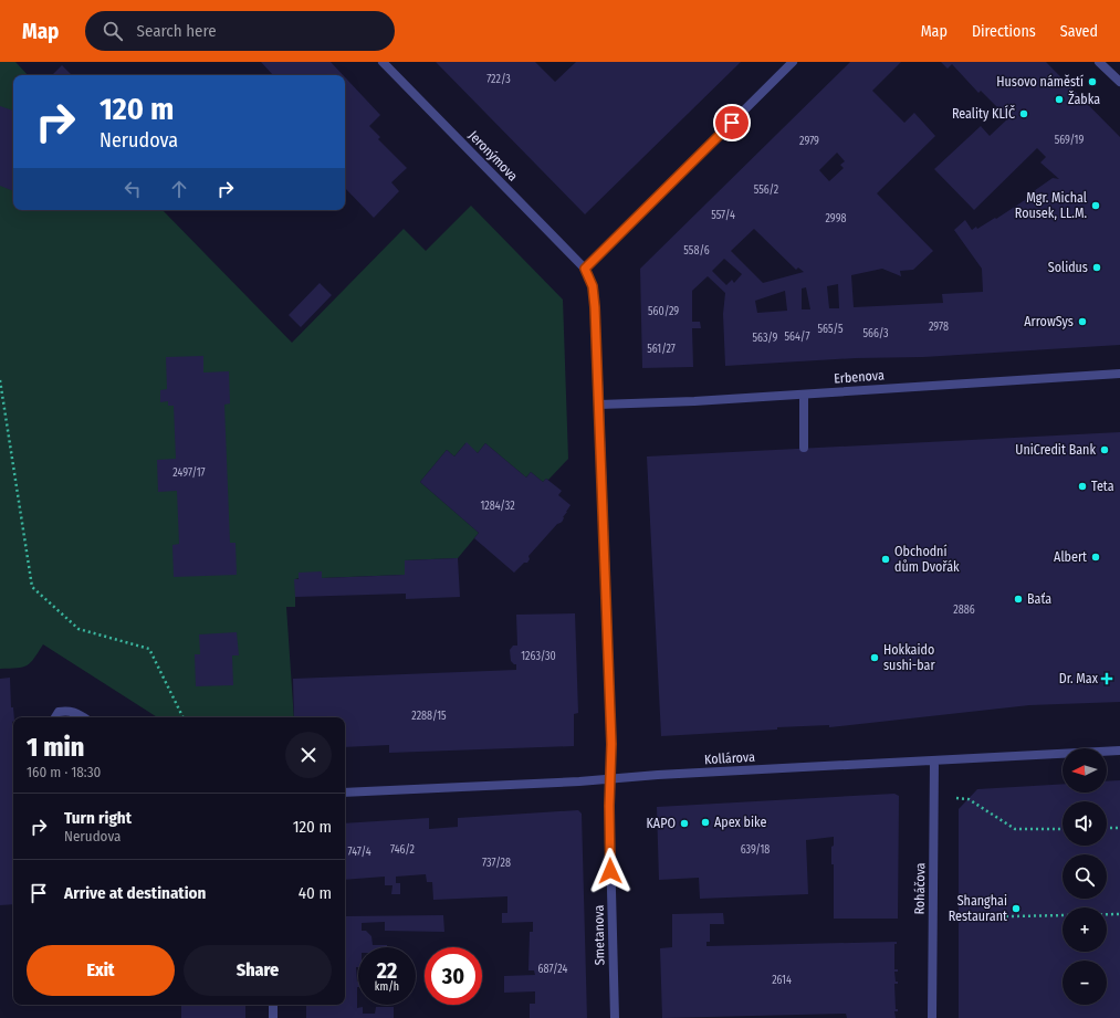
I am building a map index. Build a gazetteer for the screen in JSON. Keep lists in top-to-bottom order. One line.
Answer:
{"streets":{"street":["Jeronýmova","Erbenova","Kollárova","Roháčova","Smetanova"]},"crossings":[["Jeronýmova","Smetanova"],["Erbenova","Smetanova"],["Kollárova","Roháčova"],["Kollárova","Smetanova"]],"places":{"other":["Husovo náměstí","Žabka","Reality KLÍČ","Mgr. Michal Rousek, LL.M.","Solidus","ArrowSys","UniCredit Bank","Teta","Albert","Obchodní dům Dvořák","Baťa","Hokkaido sushi-bar","Apex bike","KAPO","Shanghai Restaurant"],"health":["Dr. Max"]},"house_numbers":["722/3","569/19","2979","556/2","557/4","2998","558/6","560/29","2978","565/5","566/3","564/7","563/9","561/27","2497/17","1284/32","2886","1263/30","2288/15","746/2","639/18","747/4","737/28","687/24","2614"],"north":"left","page":{"header":"Map","search":"Search here","nav":["Map","Directions","Saved"],"turn":["120 m","Nerudova"],"heading":["1 min","160 m · 18:30"],"map_buttons":["+","−"],"list":[{"name":"Turn right","note":"Nerudova","value":"120 m"},{"name":"Arrive at destination","value":"40 m"}],"buttons":["Exit","Share"],"speed":"22 km/h","limit":"30"}}
